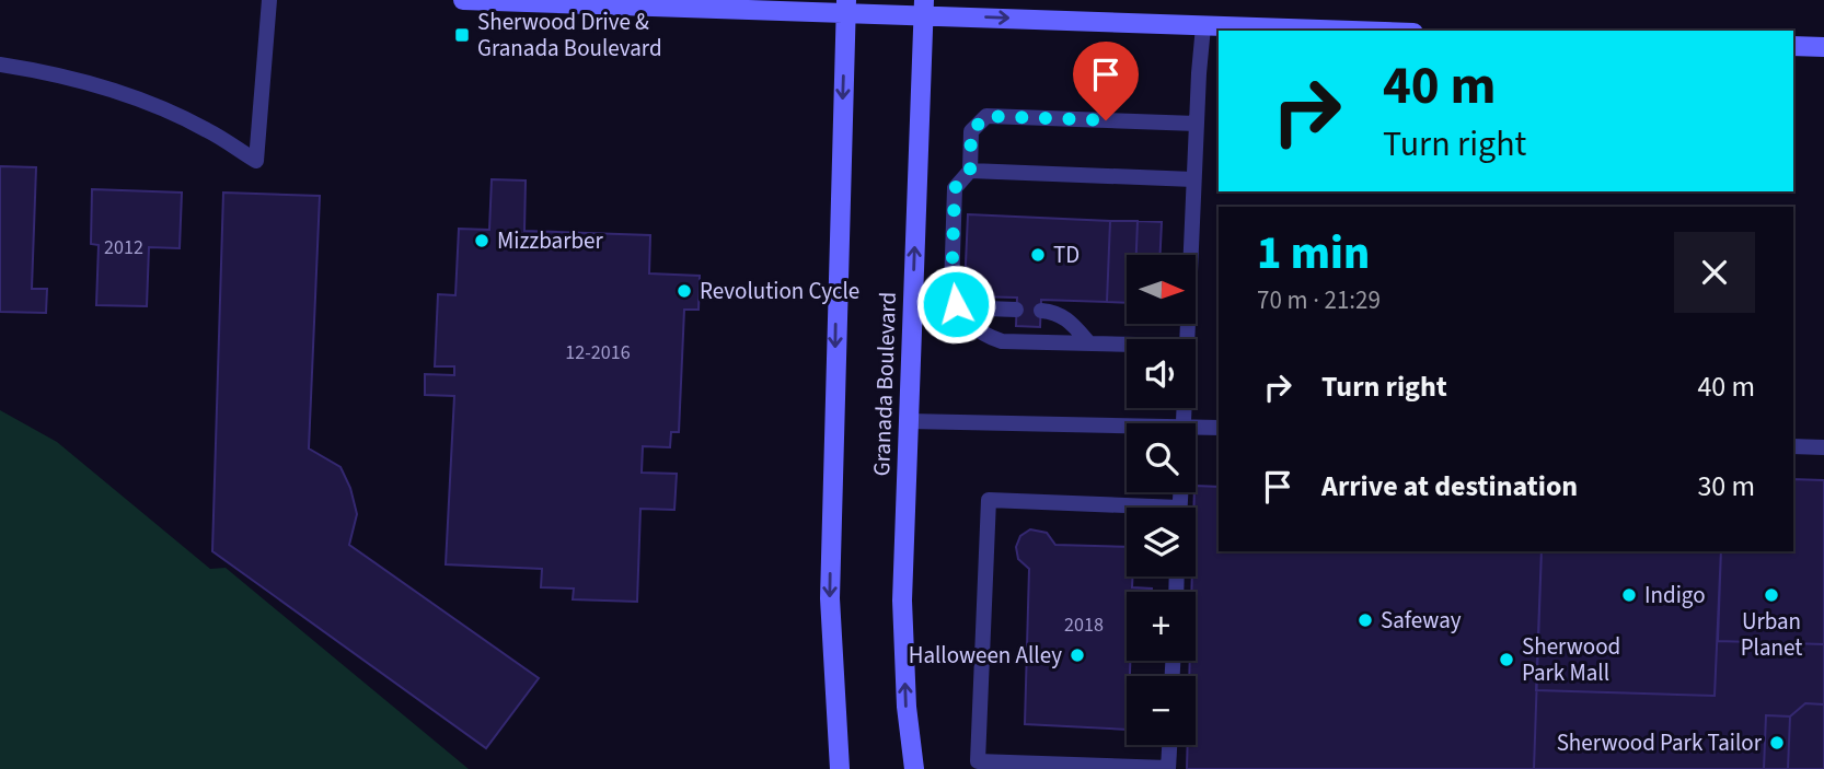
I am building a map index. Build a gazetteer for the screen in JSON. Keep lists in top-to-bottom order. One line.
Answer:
{"streets":{"main road":["Granada Boulevard"]},"places":{"transit":["Sherwood Drive & Granada Boulevard"],"other":["Mizzbarber","TD","Revolution Cycle","Indigo","Urban Planet","Safeway","Halloween Alley","Sherwood Park Mall","Sherwood Park Tailor"]},"house_numbers":["2012","12-2016","2018"],"north":"right","page":{"turn":["40 m","Turn right"],"heading":["1 min","70 m · 21:29"],"map_buttons":["+","−"],"list":[{"name":"Turn right","value":"40 m"},{"name":"Arrive at destination","value":"30 m"}]}}
